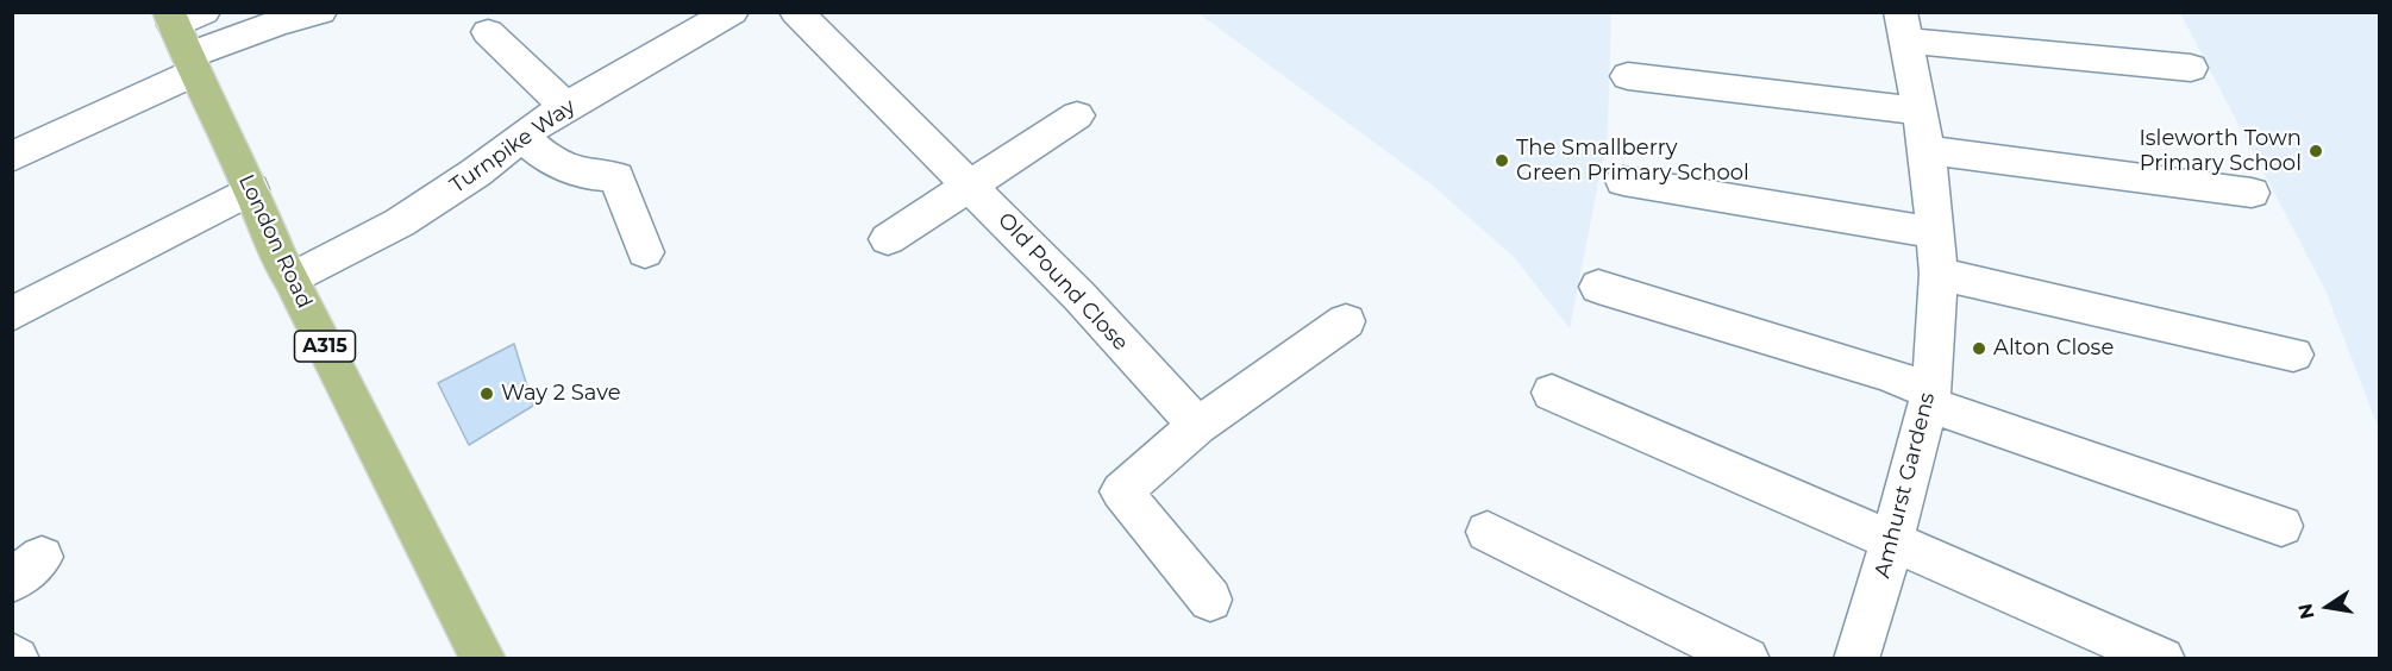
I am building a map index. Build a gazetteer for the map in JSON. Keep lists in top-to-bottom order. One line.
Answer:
{"streets":{"main road":["London Road","A315"],"street":["Turnpike Way","Old Pound Close","Amhurst Gardens"]},"crossings":[["Turnpike Way","London Road"]],"places":["Isleworth Town Primary School","The Smallberry Green Primary School","Alton Close","Way 2 Save"],"north":"left"}
